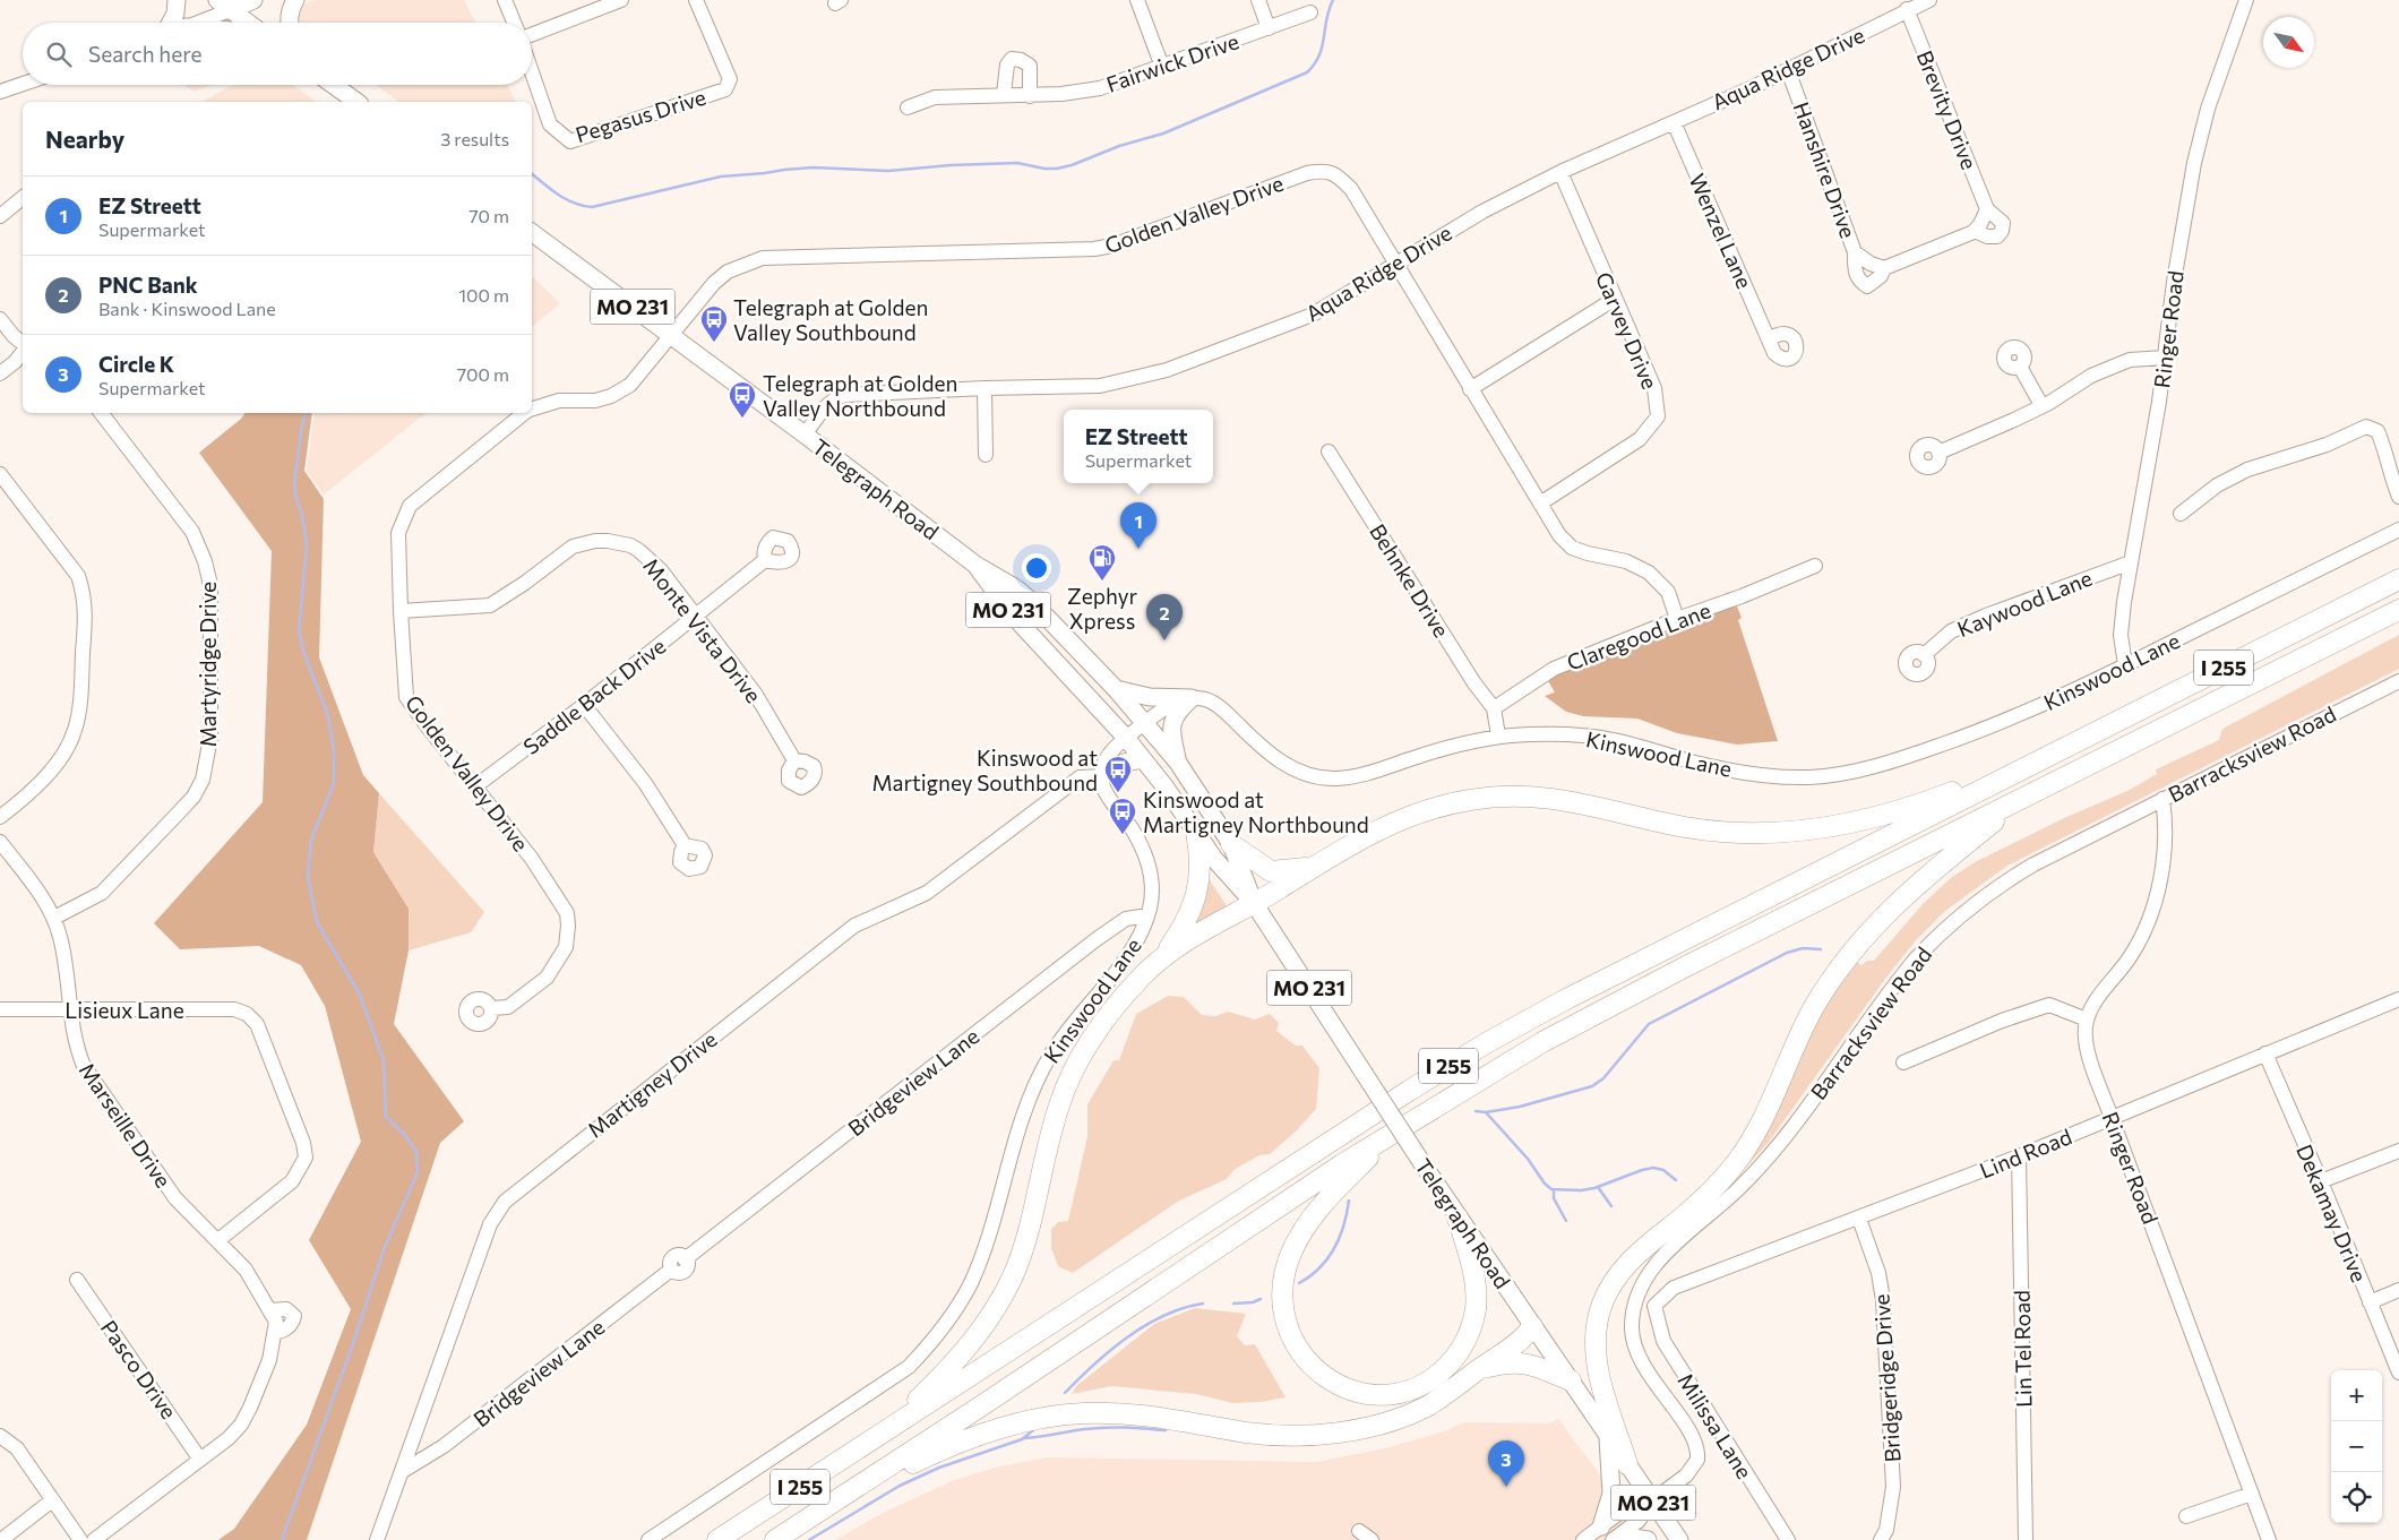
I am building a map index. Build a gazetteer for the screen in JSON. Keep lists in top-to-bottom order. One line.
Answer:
{"streets":{"highway":["I 255"],"main road":["MO 231","Telegraph Road"],"street":["Fairwick Drive","Aqua Ridge Drive","Brevity Drive","Pegasus Drive","Hanshire Drive","Golden Valley Drive","Wenzel Lane","Ringer Road","Garvey Drive","Behnke Drive","Kaywood Lane","Monte Vista Drive","Claregood Lane","Martyridge Drive","Kinswood Lane","Saddle Back Drive","Barracksview Road","Lisieux Lane","Bridgeview Lane","Martigney Drive","Marseille Drive","Lind Road","Dekamay Drive","Lin Tel Road","Pasco Drive","Bridgeridge Drive","Milissa Lane"]},"crossings":[["Aqua Ridge Drive","Brevity Drive"],["Aqua Ridge Drive","Hanshire Drive"],["Aqua Ridge Drive","Golden Valley Drive"],["Aqua Ridge Drive","Wenzel Lane"],["Aqua Ridge Drive","Garvey Drive"],["Aqua Ridge Drive","Telegraph Road"],["Brevity Drive","Hanshire Drive"],["Golden Valley Drive","Garvey Drive"],["Golden Valley Drive","Telegraph Road"],["Golden Valley Drive","Monte Vista Drive"],["Golden Valley Drive","Claregood Lane"],["Golden Valley Drive","Saddle Back Drive"],["Ringer Road","Kaywood Lane"],["Ringer Road","Kinswood Lane"],["Ringer Road","Lind Road"],["Telegraph Road","Barracksview Road"],["Behnke Drive","Claregood Lane"],["Monte Vista Drive","Saddle Back Drive"],["Martyridge Drive","Marseille Drive"],["Kinswood Lane","Bridgeview Lane"],["Kinswood Lane","Martigney Drive"],["Lisieux Lane","Marseille Drive"],["Bridgeview Lane","Martigney Drive"],["Marseille Drive","Pasco Drive"],["Lind Road","Dekamay Drive"],["Lind Road","Lin Tel Road"],["Lind Road","Bridgeridge Drive"],["Lind Road","Milissa Lane"]],"places":{"bus stop":["Telegraph at Golden Valley Southbound","Telegraph at Golden Valley Northbound","Kinswood at Martigney Southbound","Kinswood at Martigney Northbound"],"fuel station":["Zephyr Xpress"]},"north":"bottom right","page":{"search":"Search here","heading":["Nearby","3 results"],"list":[{"mark":"1","name":"EZ Streett","note":"Supermarket","value":"70 m"},{"mark":"2","name":"PNC Bank","note":"Bank · Kinswood Lane","value":"100 m"},{"mark":"3","name":"Circle K","note":"Supermarket","value":"700 m"}],"popup":["EZ Streett","Supermarket"],"pins":["1","2","3"],"map_buttons":["+","−"]}}
